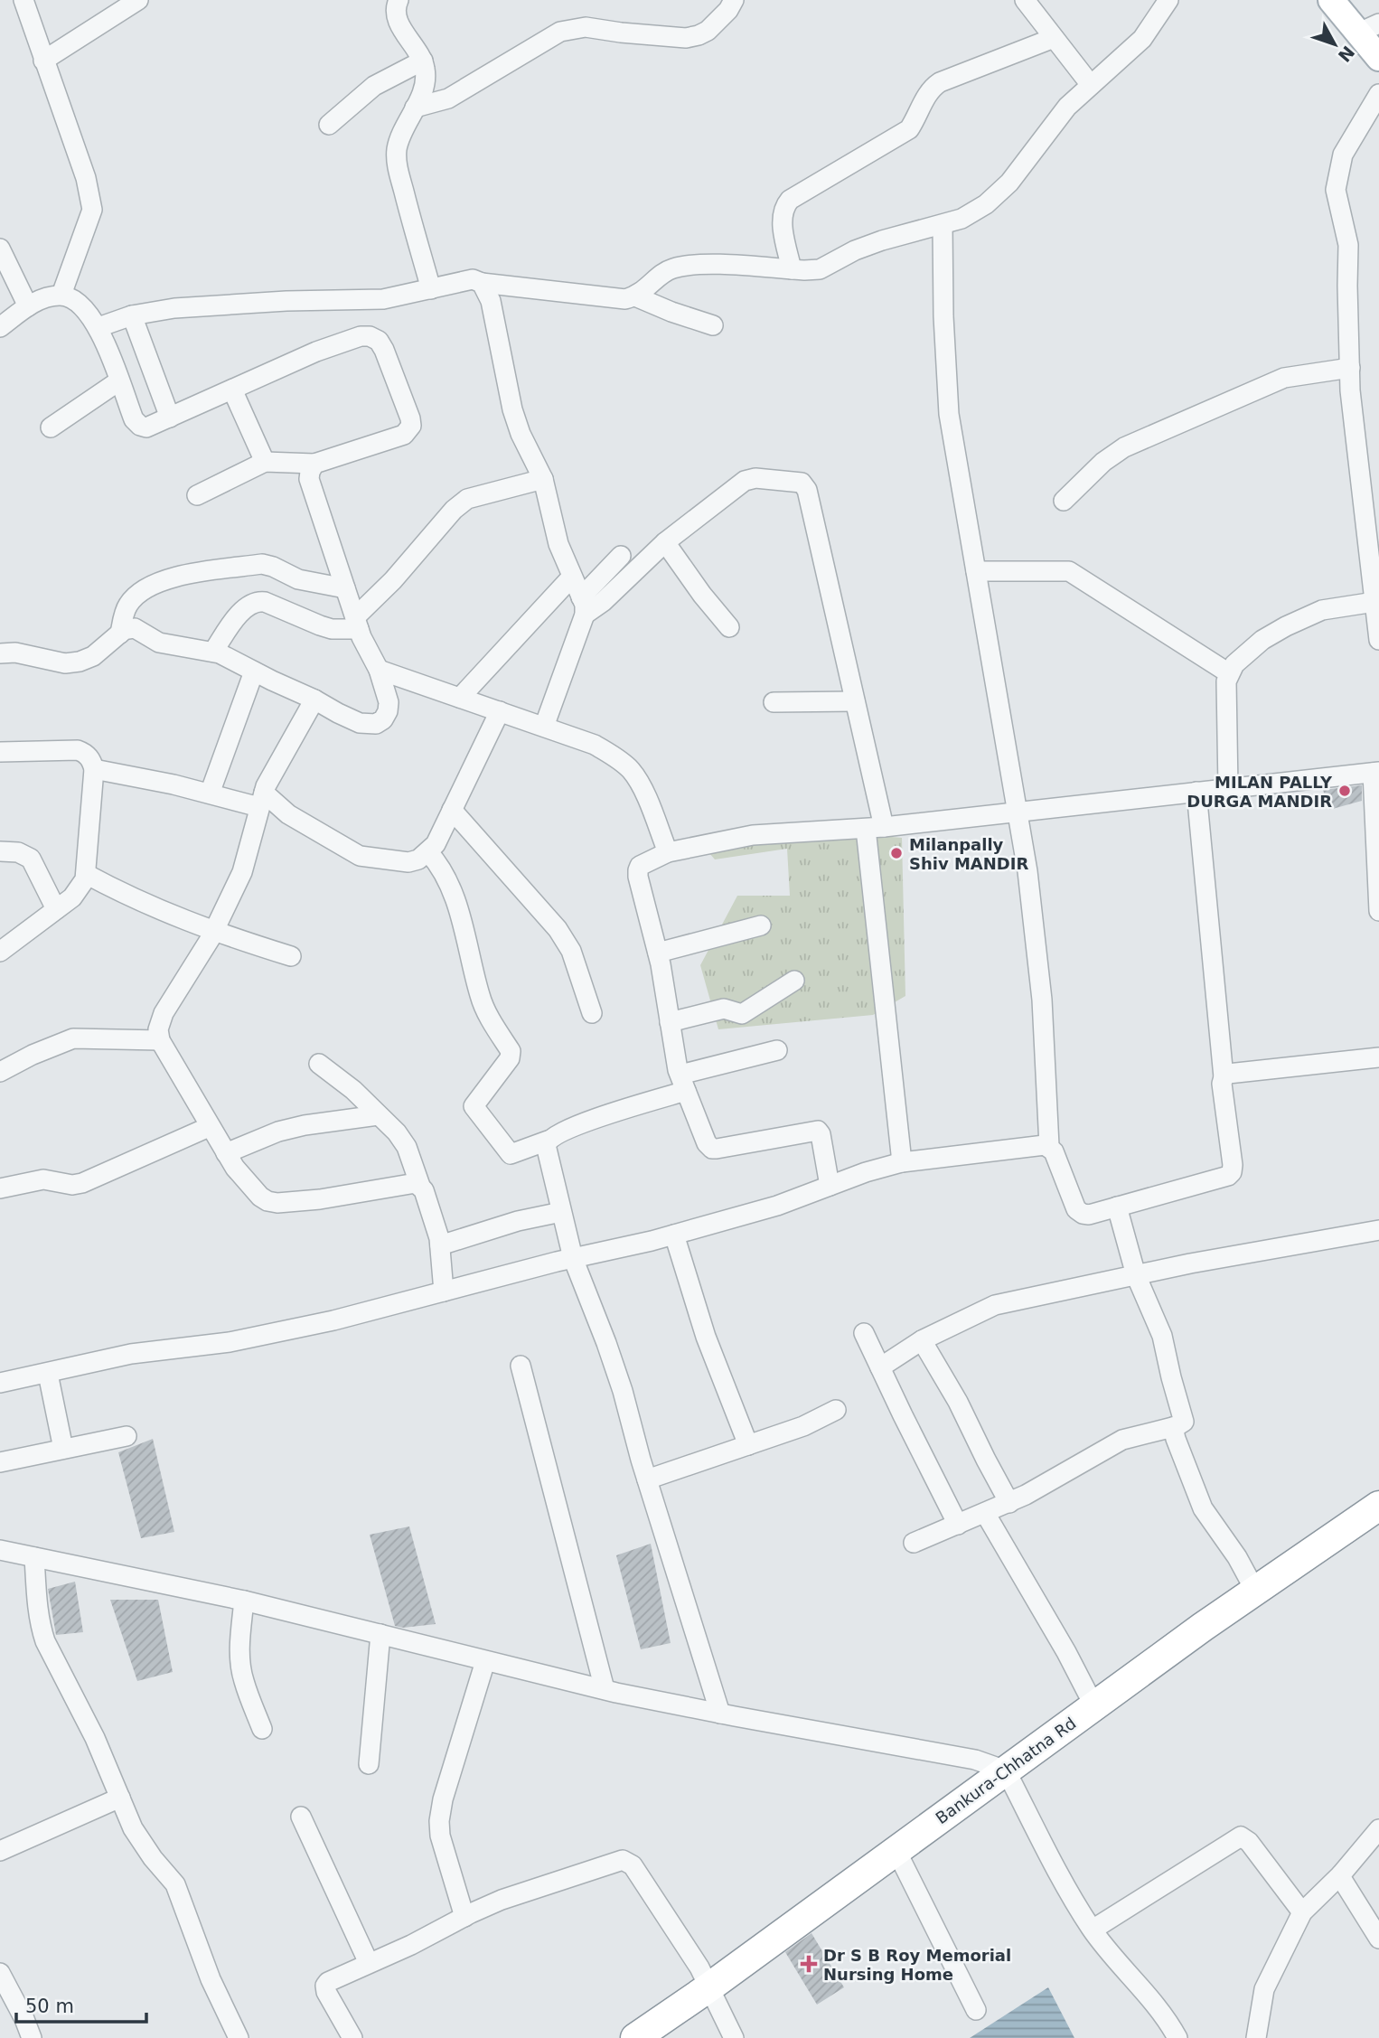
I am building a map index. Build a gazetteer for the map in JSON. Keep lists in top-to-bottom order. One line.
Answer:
{"streets":{"highway":["Bankura-Chhatna Rd"]},"places":{"other":["MILAN PALLY DURGA MANDIR","Milanpally Shiv MANDIR"],"health":["Dr S B Roy Memorial Nursing Home"]},"scale_bar":"50 m","north":"bottom right"}
